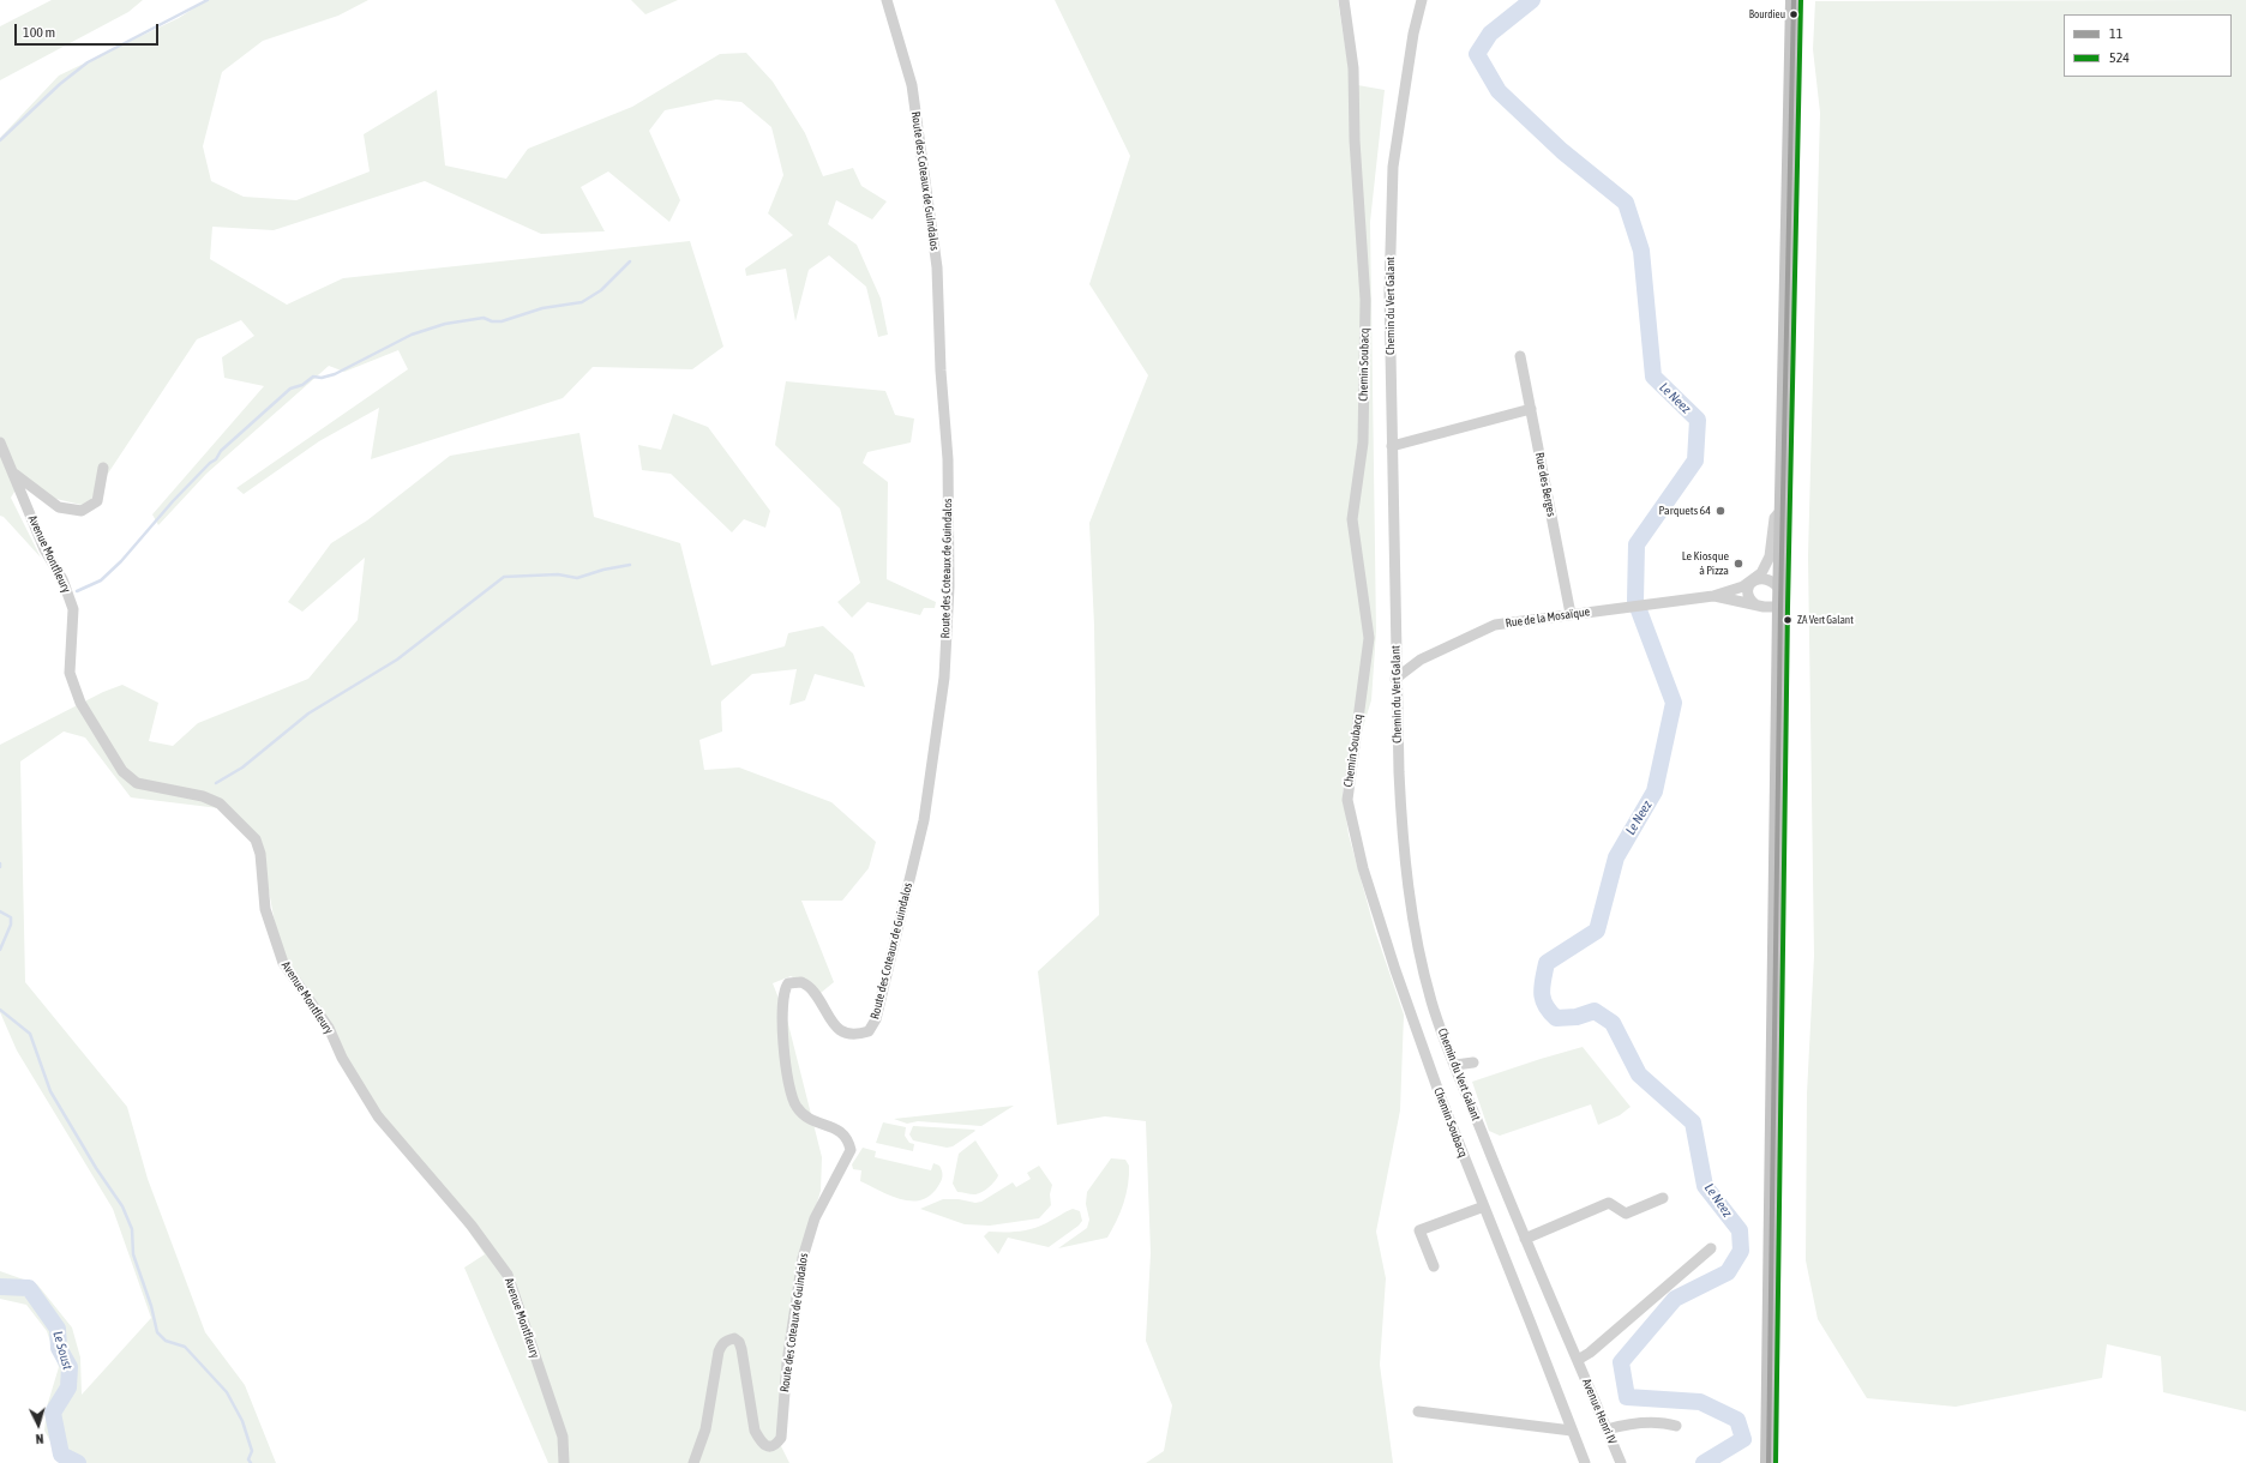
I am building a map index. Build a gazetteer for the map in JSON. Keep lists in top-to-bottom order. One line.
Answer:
{"streets":{"street":["Route des Coteaux de Guindalos","Chemin du Vert Galant","Chemin Soubacq","Rue des Berges","Avenue Montfleury","Rue de la Mosaïque","Avenue Henri IV"]},"crossings":[["Chemin du Vert Galant","Rue de la Mosaïque"],["Chemin du Vert Galant","Avenue Henri IV"],["Rue des Berges","Rue de la Mosaïque"]],"water":["Le Neez","Le Soust"],"places":["Bourdieu","Parquets 64","Le Kiosque à Pizza","ZA Vert Galant"],"lines":["transit line 11","transit line 524"],"legend":["11","524"],"scale_bar":"100 m","north":"bottom"}
